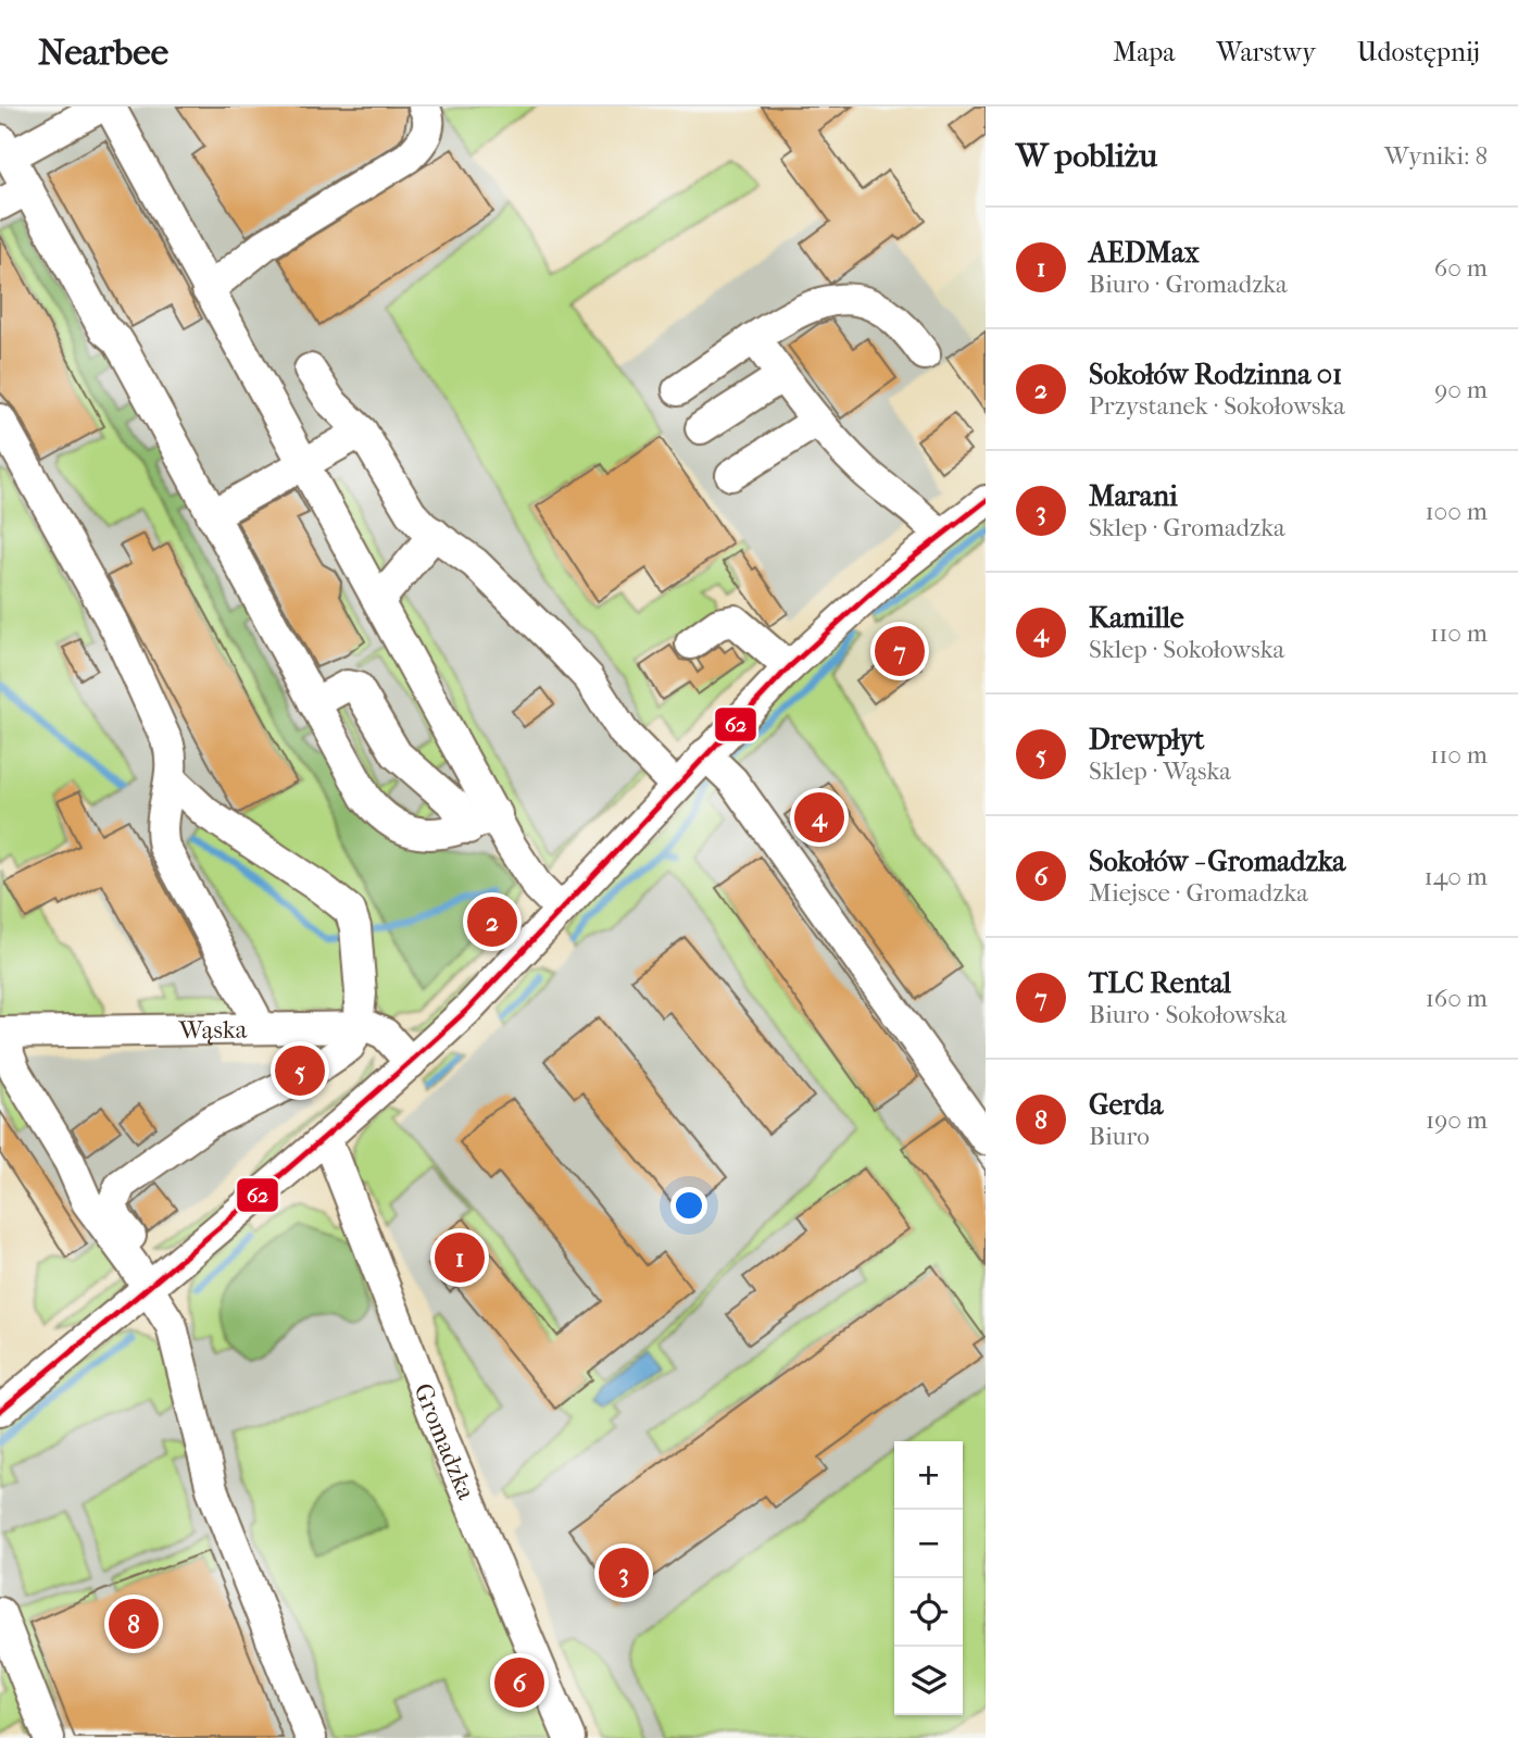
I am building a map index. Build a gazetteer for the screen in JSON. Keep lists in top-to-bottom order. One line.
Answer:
{"streets":{"street":["Wąska","Gromadzka"]},"lines":["transit line 62"],"page":{"header":"Nearbee","nav":["Mapa","Warstwy","Udostępnij"],"heading":["W pobliżu","Wyniki: 8"],"list":[{"mark":"1","name":"AEDMax","note":"Biuro · Gromadzka","value":"60 m"},{"mark":"2","name":"Sokołów Rodzinna 01","note":"Przystanek · Sokołowska","value":"90 m"},{"mark":"3","name":"Marani","note":"Sklep · Gromadzka","value":"100 m"},{"mark":"4","name":"Kamille","note":"Sklep · Sokołowska","value":"110 m"},{"mark":"5","name":"Drewpłyt","note":"Sklep · Wąska","value":"110 m"},{"mark":"6","name":"Sokołów - Gromadzka","note":"Miejsce · Gromadzka","value":"140 m"},{"mark":"7","name":"TLC Rental","note":"Biuro · Sokołowska","value":"160 m"},{"mark":"8","name":"Gerda","note":"Biuro","value":"190 m"}],"pins":["7","4","2","5","1","3","8","6"],"map_buttons":["+","−"]}}
